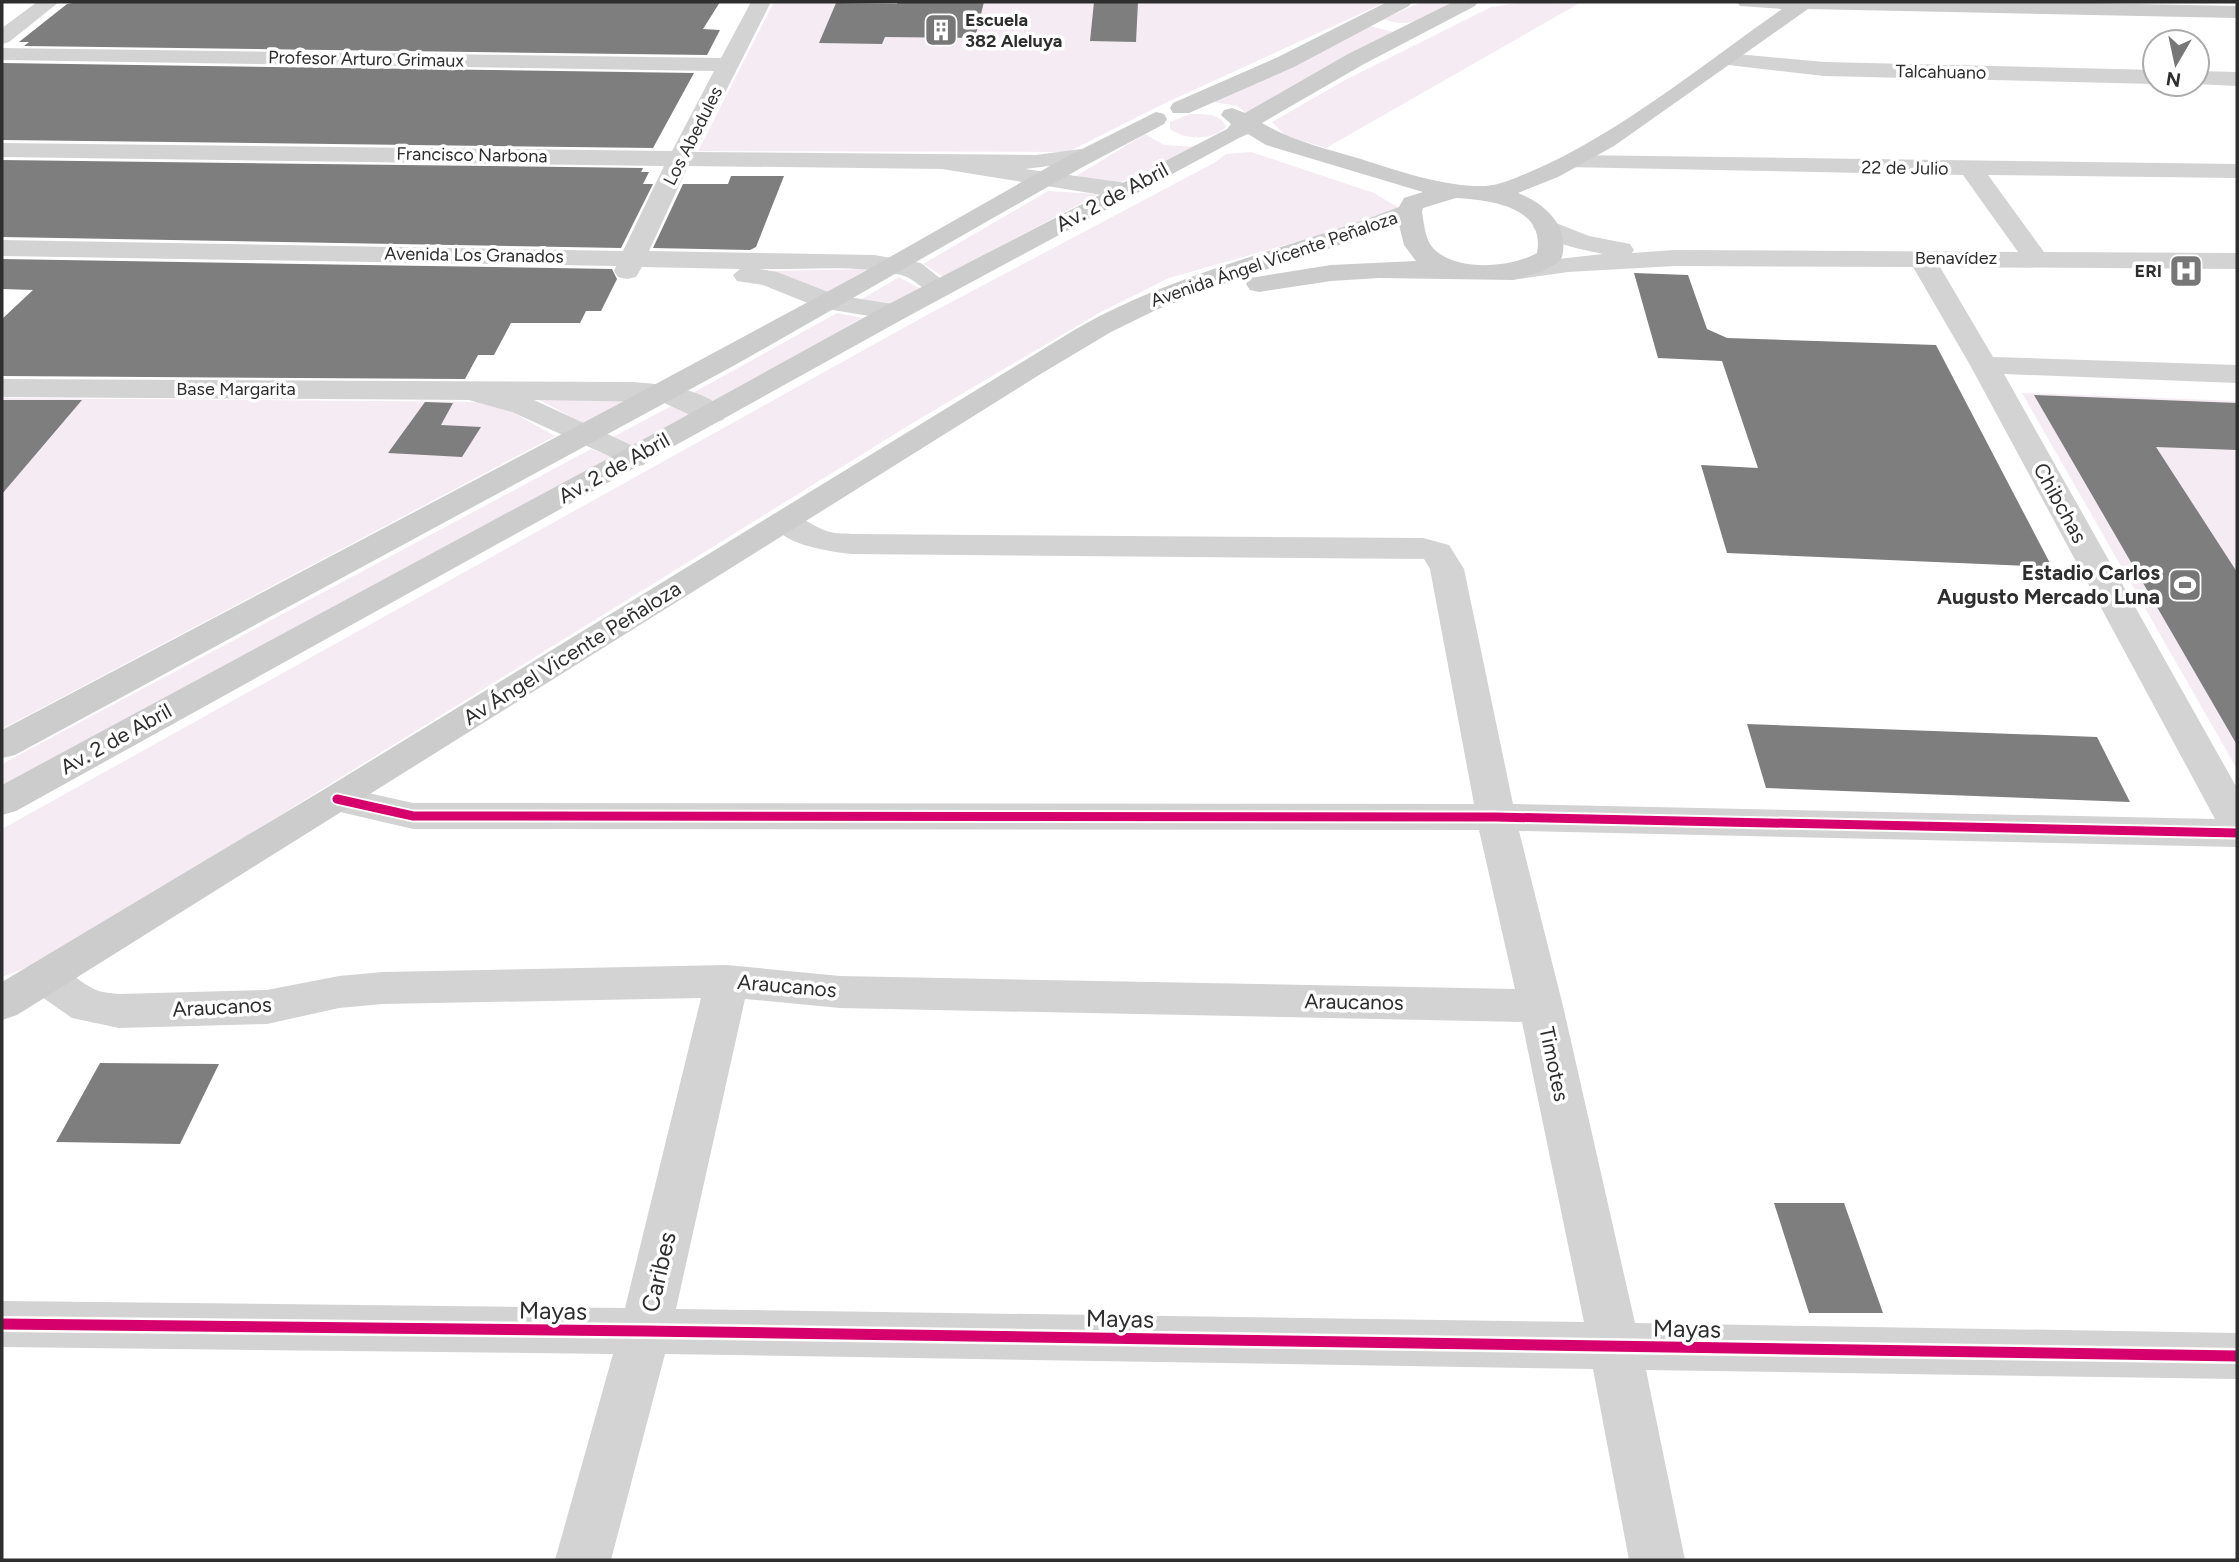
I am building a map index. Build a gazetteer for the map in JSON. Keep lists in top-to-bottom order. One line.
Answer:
{"streets":{"street":["Profesor Arturo Grimaux","Talcahuano","Los Abedules","Francisco Narbona","22 de Julio","Av. 2 de Abril","Avenida Los Granados","Benavídez","Avenida Ángel Vicente Peñaloza","Base Margarita","Chibchas","Av Ángel Vicente Peñaloza","Araucanos","Timotes","Caribes","Mayas"]},"crossings":[["Profesor Arturo Grimaux","Los Abedules"],["Talcahuano","Avenida Ángel Vicente Peñaloza"],["Los Abedules","Francisco Narbona"],["Los Abedules","Avenida Los Granados"],["Francisco Narbona","Av. 2 de Abril"],["22 de Julio","Avenida Ángel Vicente Peñaloza"],["Av. 2 de Abril","Avenida Los Granados"],["Av. 2 de Abril","Base Margarita"],["Benavídez","Avenida Ángel Vicente Peñaloza"],["Benavídez","Chibchas"],["Avenida Ángel Vicente Peñaloza","Av Ángel Vicente Peñaloza"],["Av Ángel Vicente Peñaloza","Araucanos"],["Av Ángel Vicente Peñaloza","Timotes"],["Araucanos","Timotes"],["Araucanos","Caribes"],["Timotes","Mayas"],["Caribes","Mayas"]],"places":{"building":["Escuela 382 Aleluya"],"hospital":["ERI"],"sports":["Estadio Carlos Augusto Mercado Luna"]},"north":"bottom"}
